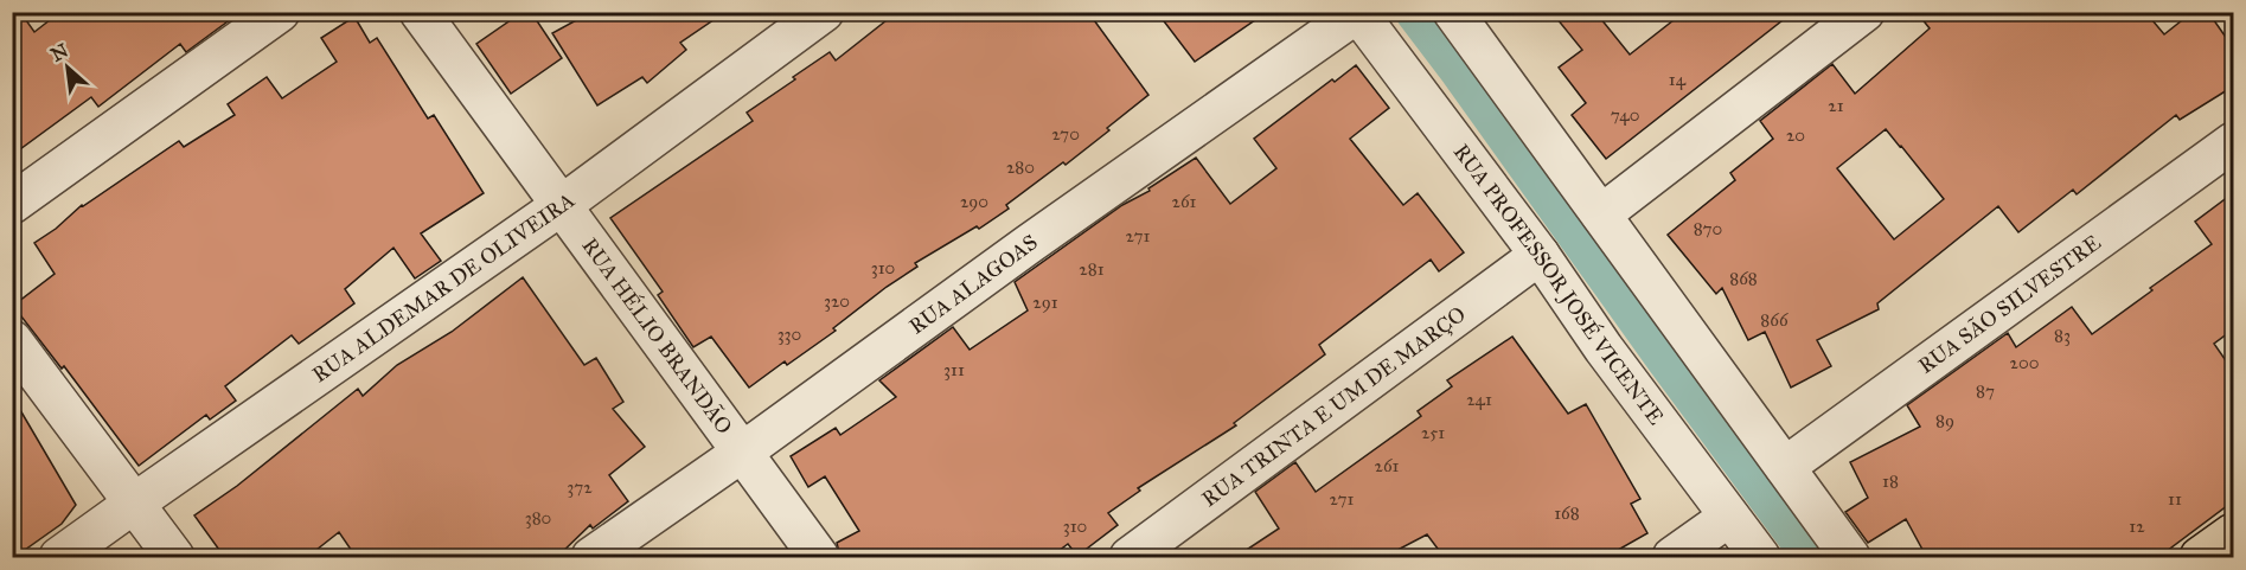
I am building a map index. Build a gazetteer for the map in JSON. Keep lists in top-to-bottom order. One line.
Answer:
{"streets":{"street":["RUA ALAGOAS","RUA PROFESSOR JOSÉ VICENTE","RUA ALDEMAR DE OLIVEIRA","RUA SÃO SILVESTRE","RUA HÉLIO BRANDÃO","RUA TRINTA E UM DE MARÇO"]},"crossings":[["RUA ALAGOAS","RUA PROFESSOR JOSÉ VICENTE"],["RUA ALAGOAS","RUA HÉLIO BRANDÃO"],["RUA PROFESSOR JOSÉ VICENTE","RUA TRINTA E UM DE MARÇO"],["RUA ALDEMAR DE OLIVEIRA","RUA HÉLIO BRANDÃO"]],"house_numbers":["14","21","740","270","20","280","290","261","870","271","310","281","868","320","291","866","330","83","200","311","87","241","89","251","261","18","372","271","11","168","380","310","12"],"north":"top left"}
